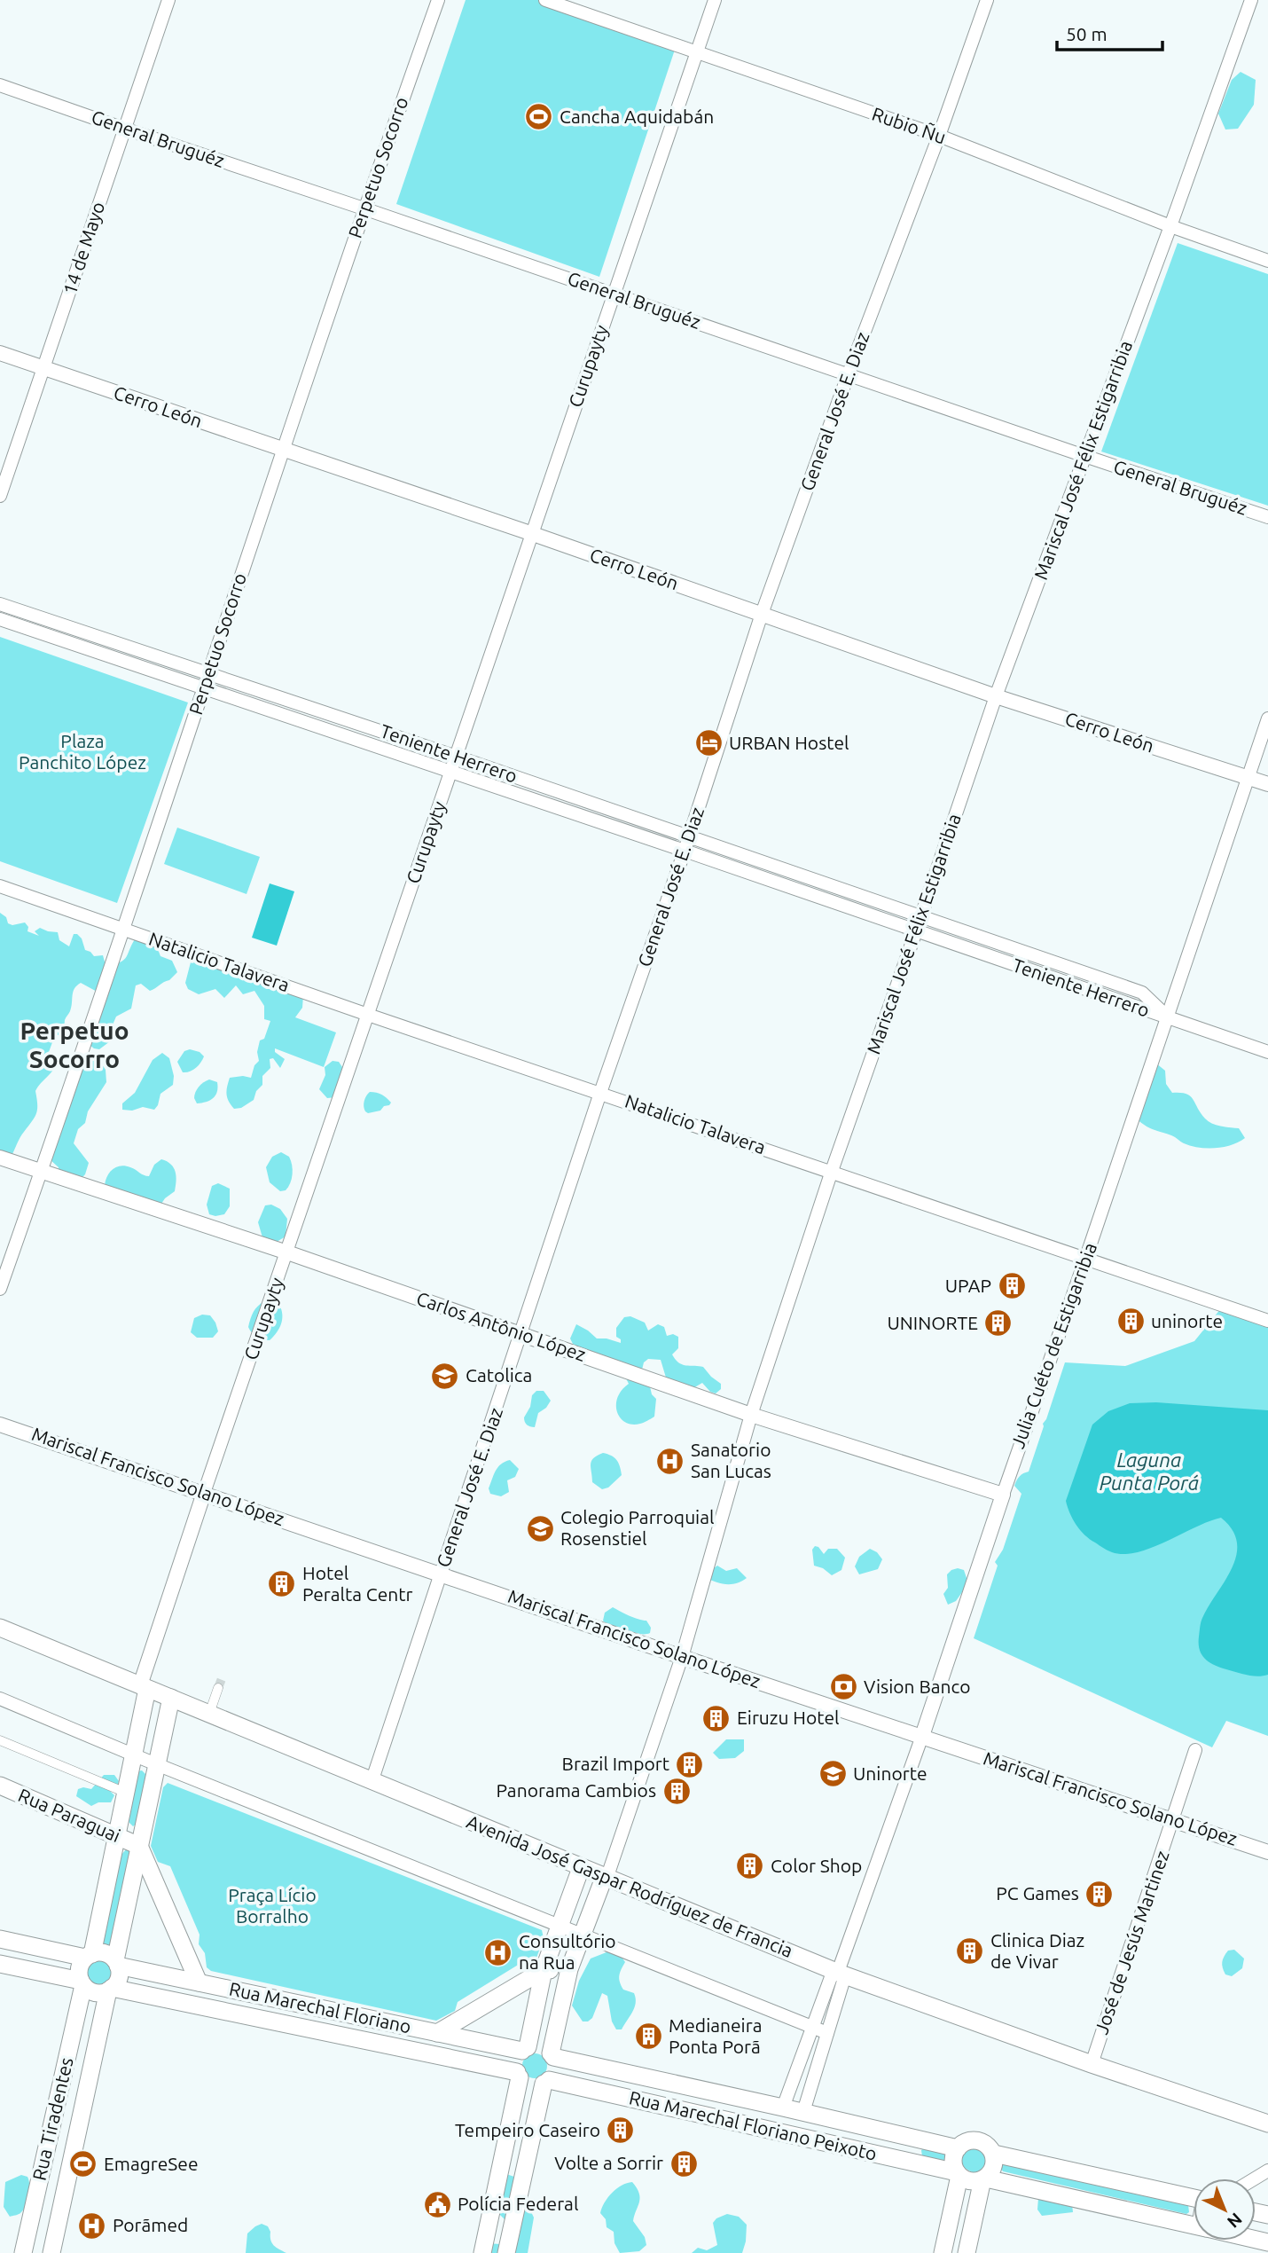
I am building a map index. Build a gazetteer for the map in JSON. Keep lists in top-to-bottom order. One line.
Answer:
{"streets":{"main road":["Rua Paraguai","Avenida José Gaspar Rodríguez de Francia","Rua Marechal Floriano","Rua Tiradentes","Rua Marechal Floriano Peixoto"],"street":["Rubio Ñu","General Bruguéz","Perpetuo Socorro","14 de Mayo","Curupayty","Cerro León","General José E. Diaz","Mariscal José Félix Estigarribia","Teniente Herrero","Natalicio Talavera","Carlos Antônio López","Julia Cuéto de Estigarribia","Mariscal Francisco Solano López","José de Jesús Martinez"]},"crossings":[["Rubio Ñu","Curupayty"],["Rubio Ñu","General José E. Diaz"],["Rubio Ñu","Mariscal José Félix Estigarribia"],["General Bruguéz","Perpetuo Socorro"],["General Bruguéz","14 de Mayo"],["General Bruguéz","Curupayty"],["General Bruguéz","General José E. Diaz"],["General Bruguéz","Mariscal José Félix Estigarribia"],["Perpetuo Socorro","Cerro León"],["Perpetuo Socorro","Teniente Herrero"],["Perpetuo Socorro","Natalicio Talavera"],["Perpetuo Socorro","Carlos Antônio López"],["14 de Mayo","Cerro León"],["Curupayty","Cerro León"],["Curupayty","Teniente Herrero"],["Curupayty","Natalicio Talavera"],["Curupayty","Carlos Antônio López"],["Curupayty","Mariscal Francisco Solano López"],["Curupayty","Avenida José Gaspar Rodríguez de Francia"],["Cerro León","General José E. Diaz"],["Cerro León","Mariscal José Félix Estigarribia"],["Cerro León","Julia Cuéto de Estigarribia"],["General José E. Diaz","Teniente Herrero"],["General José E. Diaz","Natalicio Talavera"],["General José E. Diaz","Carlos Antônio López"],["General José E. Diaz","Mariscal Francisco Solano López"],["General José E. Diaz","Avenida José Gaspar Rodríguez de Francia"],["Mariscal José Félix Estigarribia","Teniente Herrero"],["Mariscal José Félix Estigarribia","Natalicio Talavera"],["Mariscal José Félix Estigarribia","Carlos Antônio López"],["Mariscal José Félix Estigarribia","Mariscal Francisco Solano López"],["Mariscal José Félix Estigarribia","Avenida José Gaspar Rodríguez de Francia"],["Teniente Herrero","Julia Cuéto de Estigarribia"],["Natalicio Talavera","Julia Cuéto de Estigarribia"],["Carlos Antônio López","Julia Cuéto de Estigarribia"],["Julia Cuéto de Estigarribia","Mariscal Francisco Solano López"],["Julia Cuéto de Estigarribia","Avenida José Gaspar Rodríguez de Francia"],["Julia Cuéto de Estigarribia","Rua Marechal Floriano Peixoto"],["Mariscal Francisco Solano López","José de Jesús Martinez"],["Avenida José Gaspar Rodríguez de Francia","José de Jesús Martinez"],["Rua Marechal Floriano","Rua Tiradentes"],["Rua Marechal Floriano","Rua Marechal Floriano Peixoto"]],"districts":["Perpetuo Socorro"],"water":["Laguna Punta Porá"],"parks":["Plaza Panchito López","Praça Lício Borralho"],"places":{"sports":["Cancha Aquidabán","EmagreSee"],"hotel":["URBAN Hostel"],"building":["UPAP","uninorte","UNINORTE","Hotel Peralta Centr","Eiruzu Hotel","Brazil Import","Panorama Cambios","Color Shop","PC Games","Clinica Diaz de Vivar","Medianeira Ponta Porã","Tempeiro Caseiro","Volte a Sorrir"],"school or university":["Catolica","Colegio Parroquial Rosenstiel","Uninorte"],"hospital":["Sanatorio San Lucas","Consultório na Rua","Porãmed"],"bank":["Vision Banco"],"public building":["Polícia Federal"]},"scale_bar":"50 m","north":"bottom right"}
